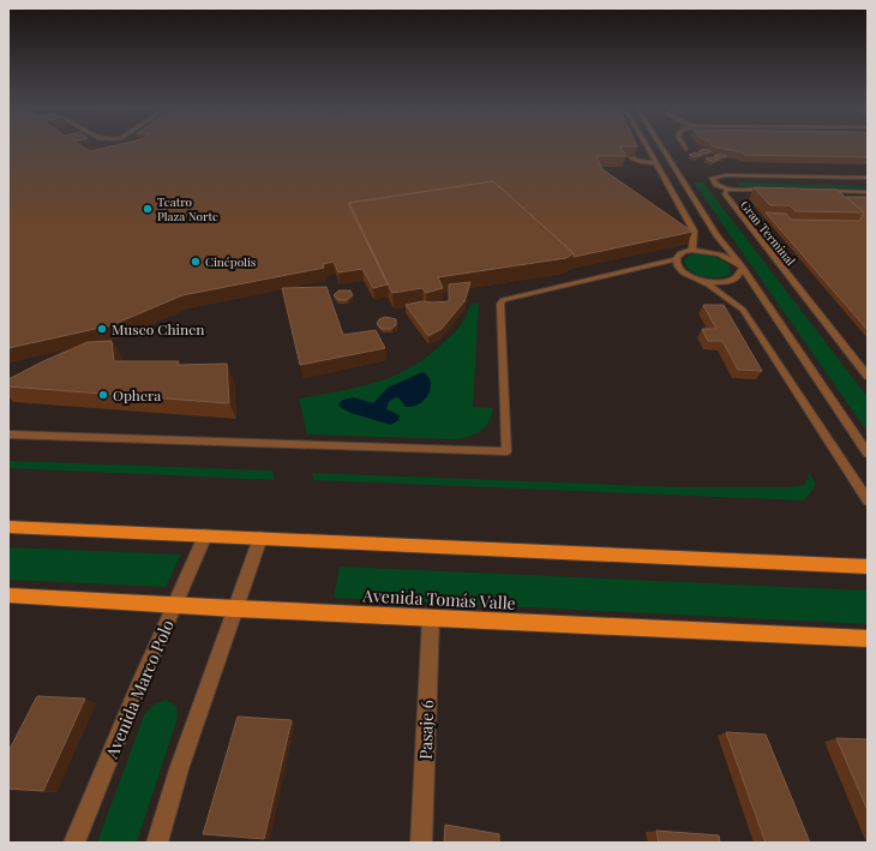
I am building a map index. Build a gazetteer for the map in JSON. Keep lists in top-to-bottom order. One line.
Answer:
{"streets":{"main road":["Avenida Tomás Valle"],"street":["Avenida Marco Polo","Pasaje 6"],"lane":["Gran Terminal"]},"crossings":[["Avenida Tomás Valle","Avenida Marco Polo"],["Avenida Tomás Valle","Pasaje 6"]],"places":["Teatro Plaza Norte","Cinépolis","Museo Chinen","Ophera"]}
